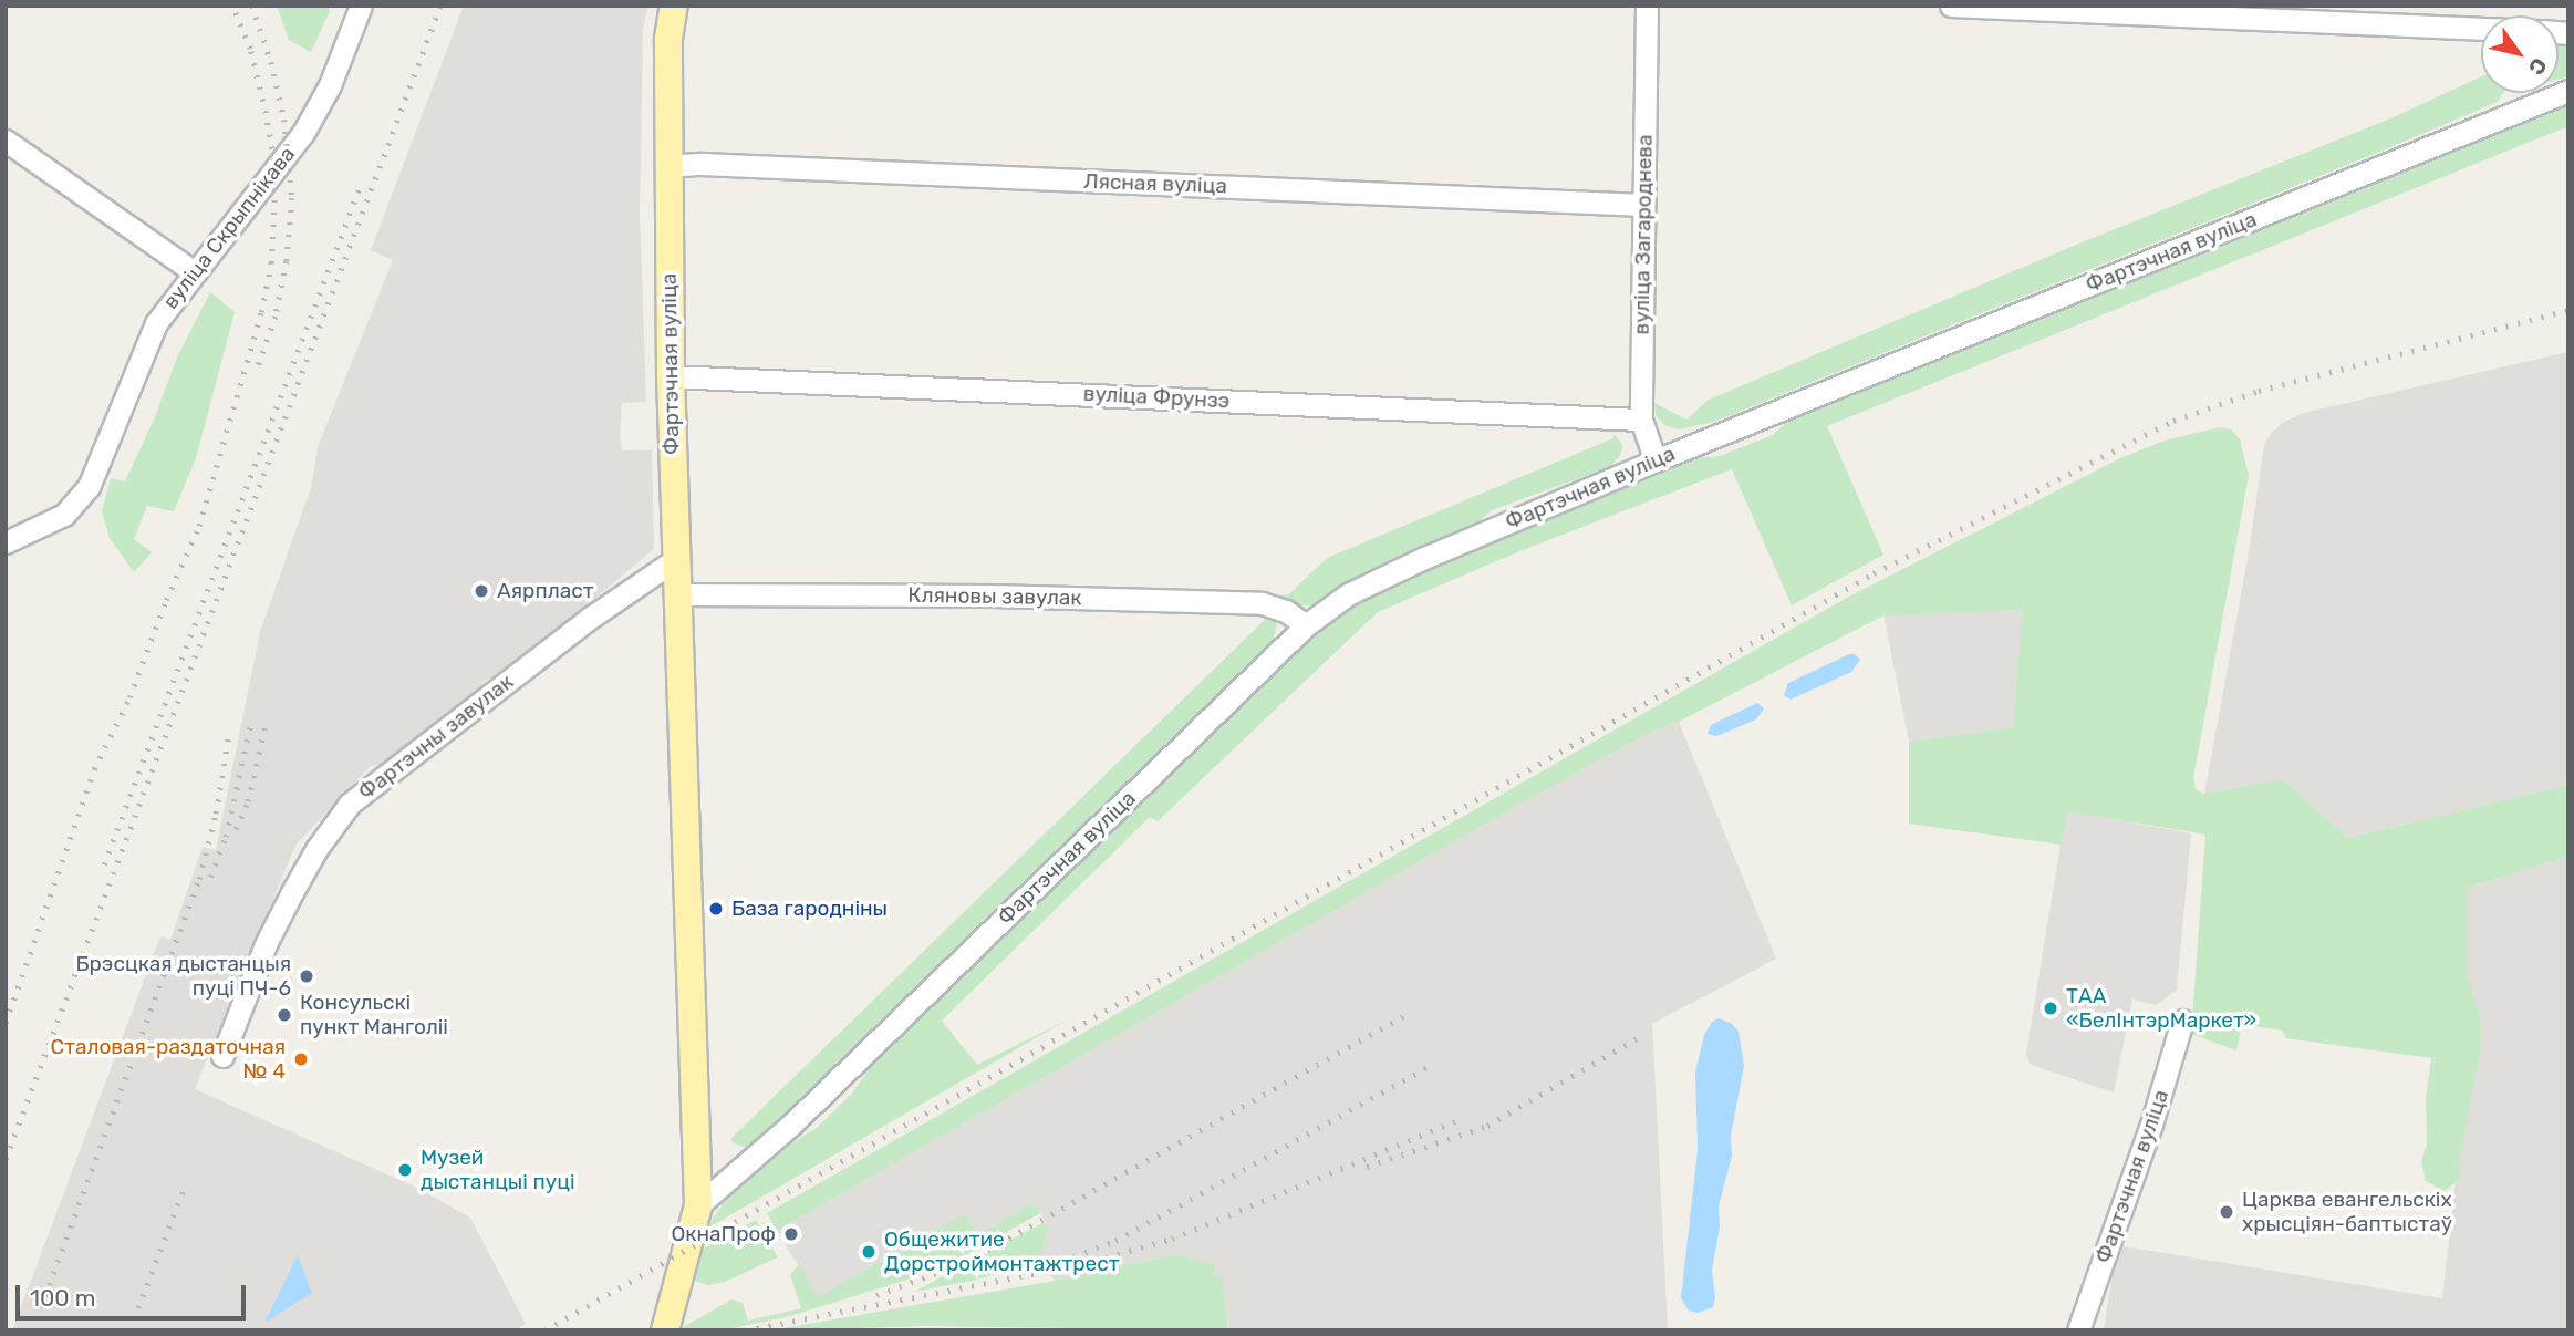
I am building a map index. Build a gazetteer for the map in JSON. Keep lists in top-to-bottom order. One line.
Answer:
{"streets":{"main road":["Фартэчная вуліца"],"street":["Лясная вуліца","вуліца Скрыпнікава","вуліца Загароднева","вуліца Фрунзэ","Кляновы завулак","Фартэчны завулак"]},"crossings":[["Лясная вуліца","вуліца Загароднева"],["Лясная вуліца","Фартэчная вуліца"],["вуліца Загароднева","Фартэчная вуліца"],["вуліца Загароднева","вуліца Фрунзэ"],["Фартэчная вуліца","вуліца Фрунзэ"],["Фартэчная вуліца","Кляновы завулак"],["Фартэчная вуліца","Фартэчны завулак"]],"places":["Аярпласт","База гародніны","Брэсцкая дыстанцыя пуці ПЧ-6","ТАА «БелІнтэрМаркет»","Консульскі пункт Манголіі","Сталовая-раздаточная № 4","Музей дыстанцыі пуці","Царква евангельскіх хрысціян-баптыстаў","ОкнаПроф","Общежитие Дорстроймонтажтрест"],"scale_bar":"100 m","north":"bottom right"}
